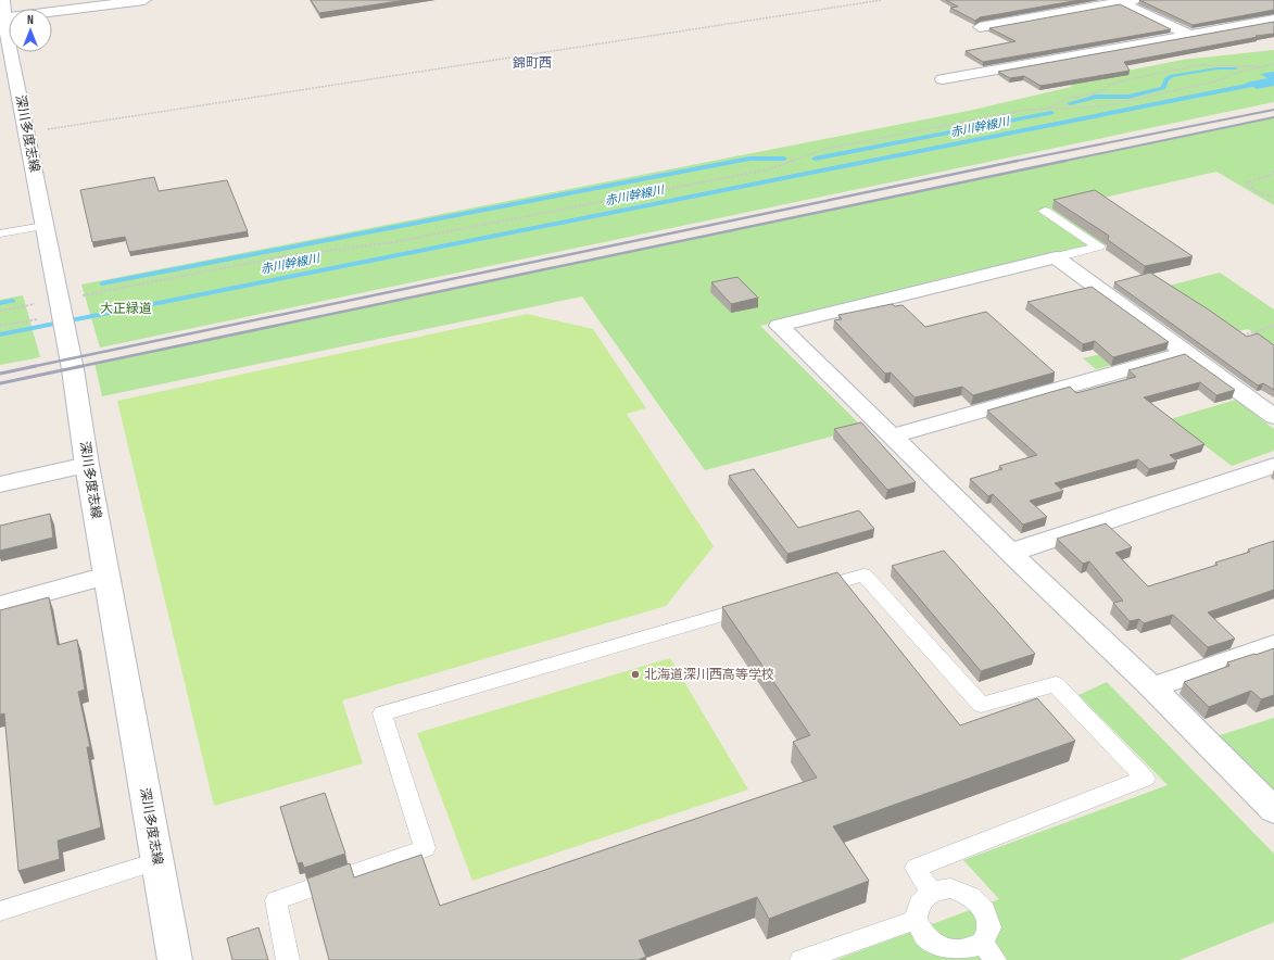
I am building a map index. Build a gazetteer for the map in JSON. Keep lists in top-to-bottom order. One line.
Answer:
{"streets":{"street":["深川多度志線"]},"districts":["錦町西"],"water":["赤川幹線川"],"parks":["大正緑道"],"places":["北海道深川西高等学校"],"north":"top"}
